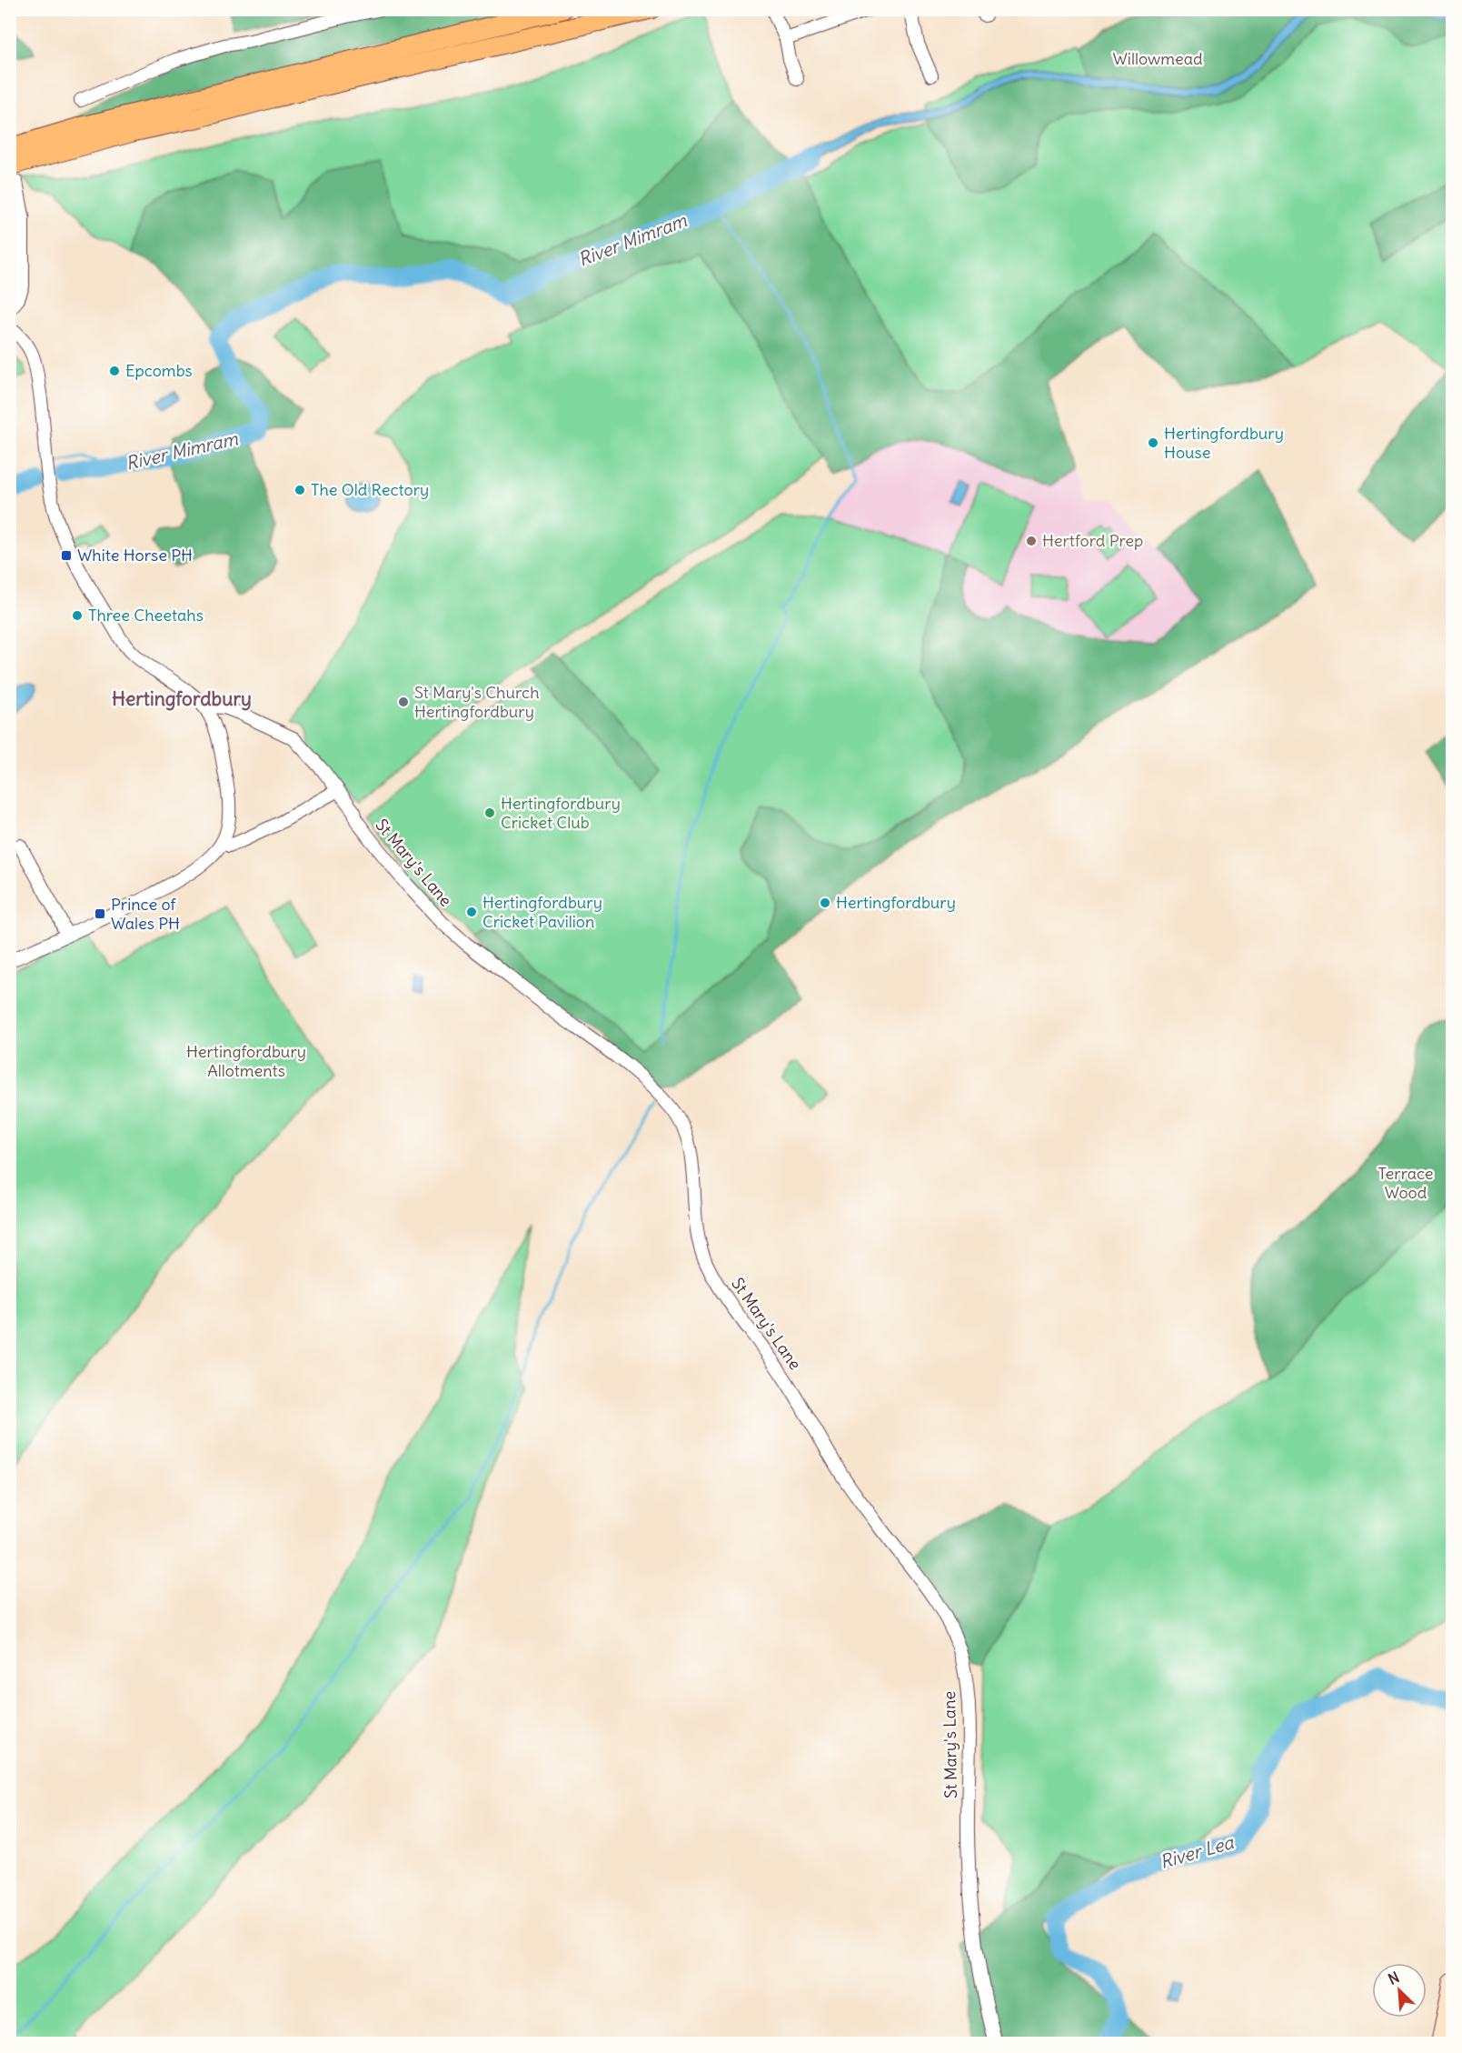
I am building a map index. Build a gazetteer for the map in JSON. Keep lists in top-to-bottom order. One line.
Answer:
{"streets":{"street":["St Mary's Lane"]},"districts":["Hertingfordbury"],"water":["River Mimram","River Lea"],"parks":["Willowmead","Hertingfordbury Allotments","Terrace Wood"],"places":{"other":["Epcombs","Hertingfordbury House","The Old Rectory","Hertford Prep","Three Cheetahs","St Mary's Church Hertingfordbury","Hertingfordbury Cricket Club","Hertingfordbury","Hertingfordbury Cricket Pavilion"],"transit":["White Horse PH","Prince of Wales PH"]},"north":"top left"}
